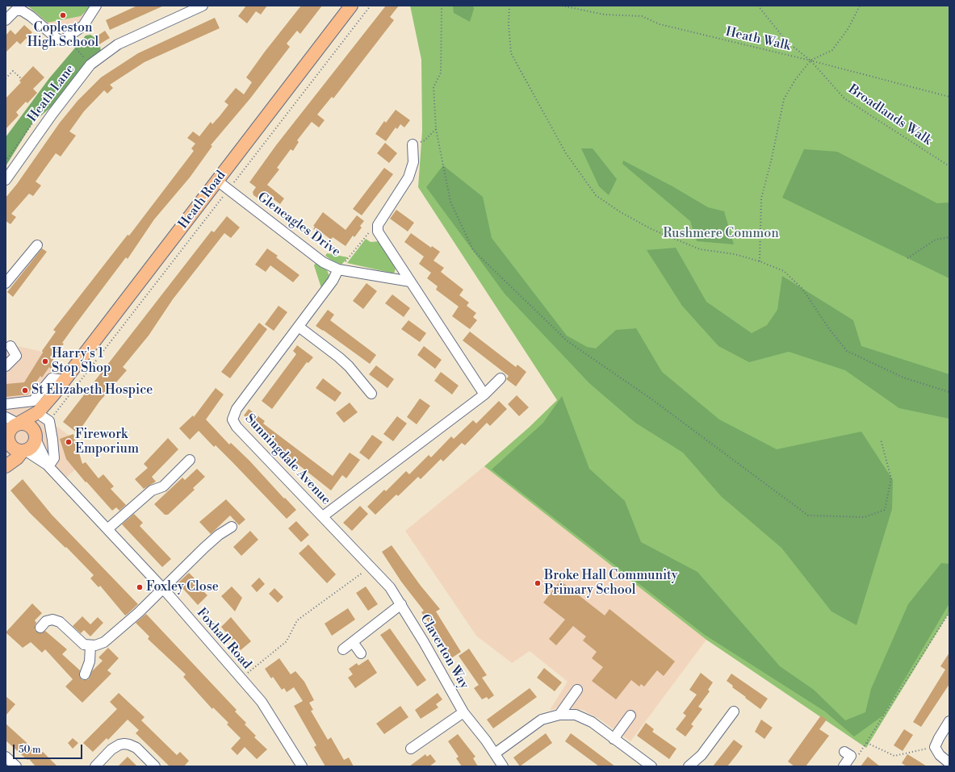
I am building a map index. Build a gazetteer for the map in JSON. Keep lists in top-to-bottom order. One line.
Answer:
{"streets":{"main road":["Heath Road"],"street":["Heath Lane","Gleneagles Drive","Sunningdale Avenue","Foxhall Road","Claverton Way"],"path":["Heath Walk","Broadlands Walk"]},"crossings":[["Heath Walk","Broadlands Walk"],["Heath Road","Gleneagles Drive"],["Heath Road","Foxhall Road"],["Gleneagles Drive","Sunningdale Avenue"],["Sunningdale Avenue","Claverton Way"]],"parks":["Rushmere Common"],"places":["Copleston High School","Harry's 1 Stop Shop","St Elizabeth Hospice","Firework Emporium","Broke Hall Community Primary School","Foxley Close"],"scale_bar":"50 m"}
